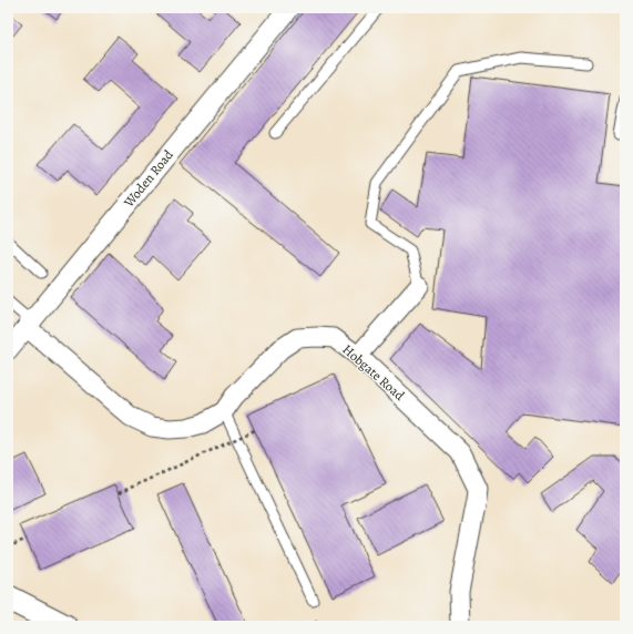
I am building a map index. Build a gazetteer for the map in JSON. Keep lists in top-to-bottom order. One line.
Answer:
{"streets":{"street":["Woden Road","Hobgate Road"]},"crossings":[["Woden Road","Hobgate Road"]]}
